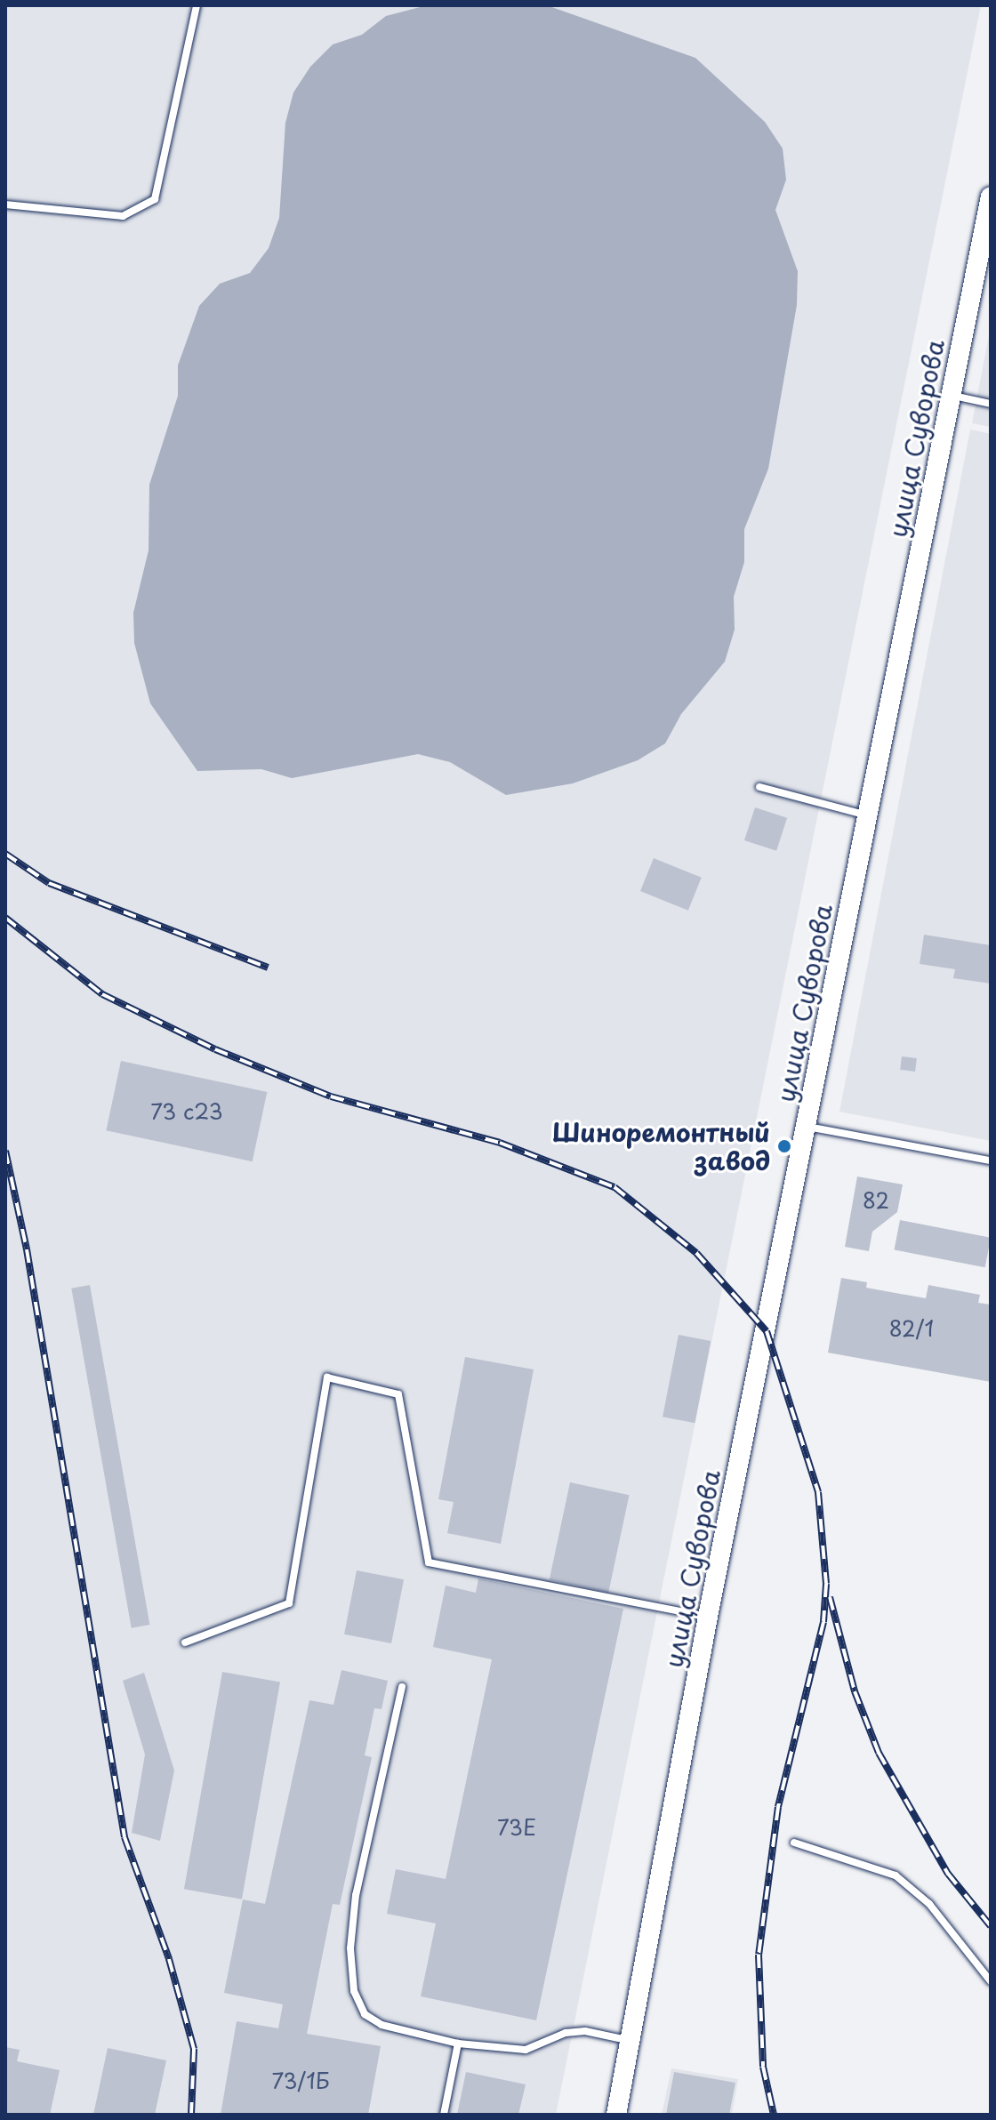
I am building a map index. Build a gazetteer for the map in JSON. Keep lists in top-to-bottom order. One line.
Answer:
{"streets":{"main road":["улица Суворова"]},"places":["Шиноремонтный завод"],"house_numbers":["73 с23","82","82/1","73Е","73/1Б"]}
